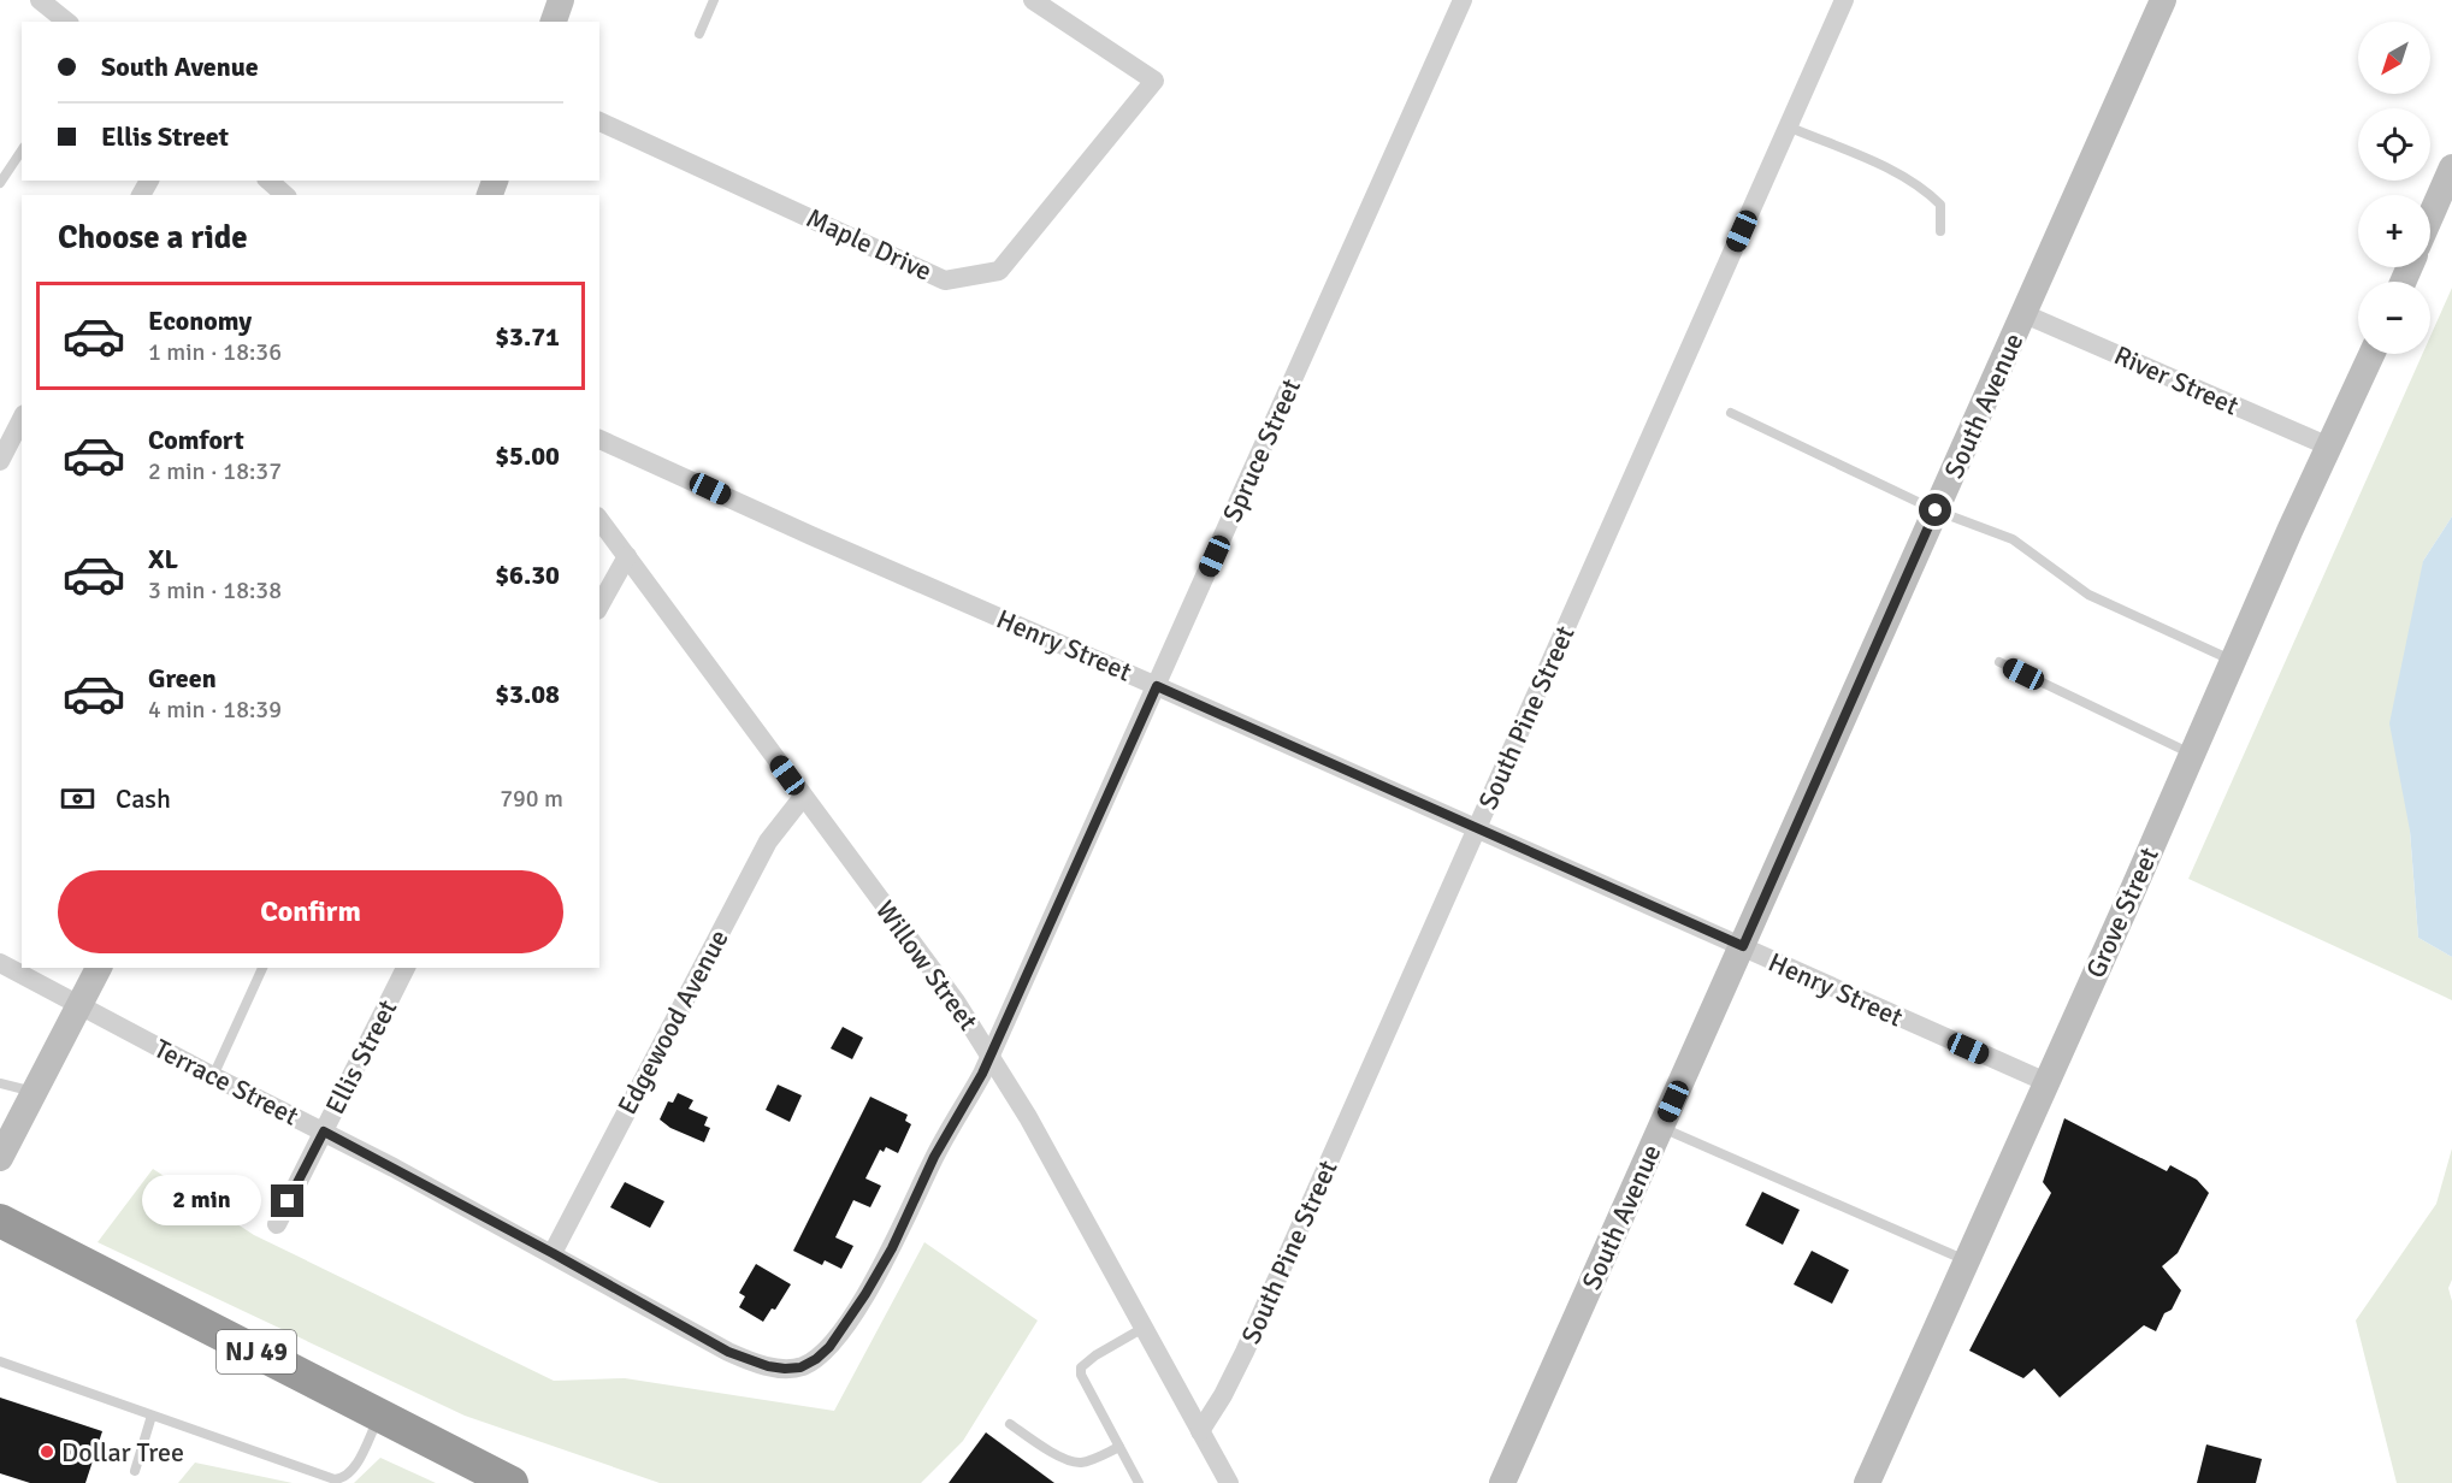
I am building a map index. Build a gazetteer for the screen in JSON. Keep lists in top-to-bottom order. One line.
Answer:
{"streets":{"highway":["NJ 49"],"main road":["South Avenue","Grove Street"],"street":["Maple Drive","River Street","Spruce Street","Henry Street","South Pine Street","Willow Street","Edgewood Avenue","Ellis Street","Terrace Street"]},"crossings":[["River Street","South Avenue"],["River Street","Grove Street"],["South Avenue","Henry Street"],["Spruce Street","Henry Street"],["Spruce Street","Willow Street"],["Spruce Street","Terrace Street"],["Henry Street","South Pine Street"],["Henry Street","Grove Street"],["South Pine Street","Willow Street"],["Willow Street","Edgewood Avenue"],["Edgewood Avenue","Terrace Street"],["Ellis Street","Terrace Street"]],"places":["Dollar Tree"],"north":"bottom left","page":{"map_buttons":["+","−"],"banner":["South Avenue","Ellis Street"],"heading":"Choose a ride","list":[{"name":"Economy","note":"1 min · 18:36","value":"$3.71"},{"name":"Comfort","note":"2 min · 18:37","value":"$5.00"},{"name":"XL","note":"3 min · 18:38","value":"$6.30"},{"name":"Green","note":"4 min · 18:39","value":"$3.08"}],"pay":["Cash","790 m"],"buttons":"Confirm","bubble":"2 min"}}
